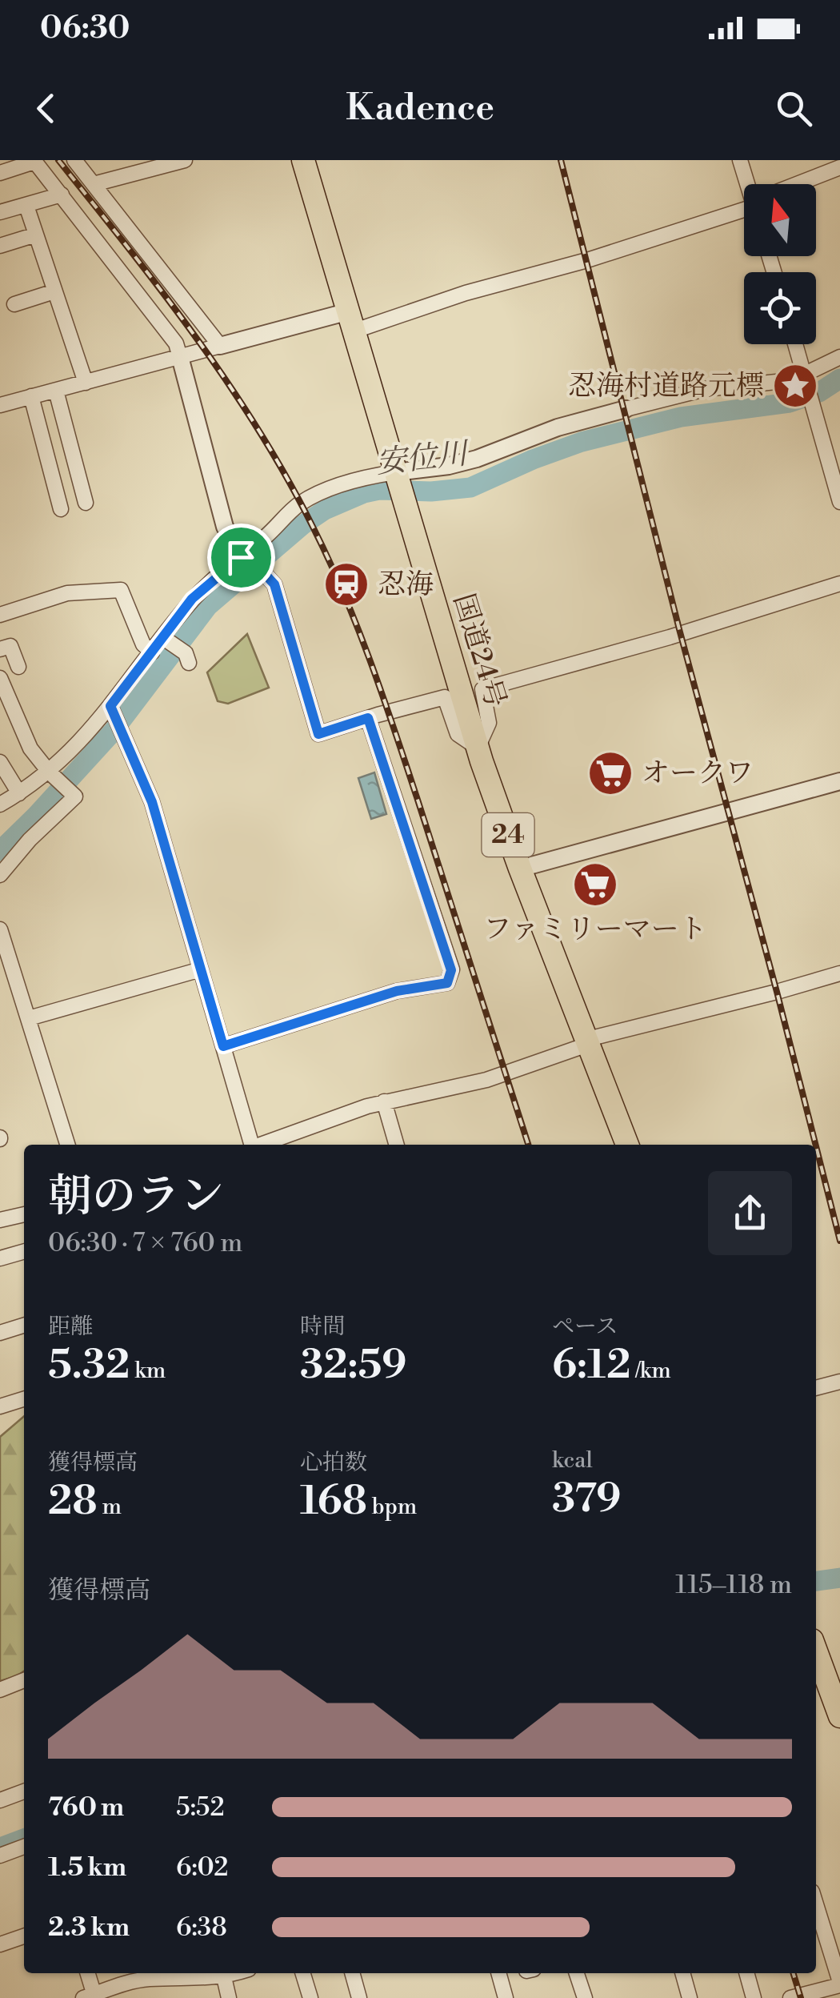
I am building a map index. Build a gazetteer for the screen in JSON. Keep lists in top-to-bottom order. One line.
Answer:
{"streets":{"highway":["国道24号","24"]},"water":["安位川"],"places":{"place":["忍海村道路元標"],"station":["忍海"],"supermarket":["オークワ","ファミリーマート"]},"north":"top","page":{"status":"06:30","header":"Kadence","heading":["朝のラン","06:30 · 7 × 760 m"],"stats":[["距離","5.32 km"],["時間","32:59"],["ペース","6:12 /km"],["獲得標高","28 m"],["心拍数","168 bpm"],["kcal","379"]],"chart":["獲得標高","115–118 m"],"list":[{"name":"760 m","note":"5:52"},{"name":"1.5 km","note":"6:02"},{"name":"2.3 km","note":"6:38"}]}}
